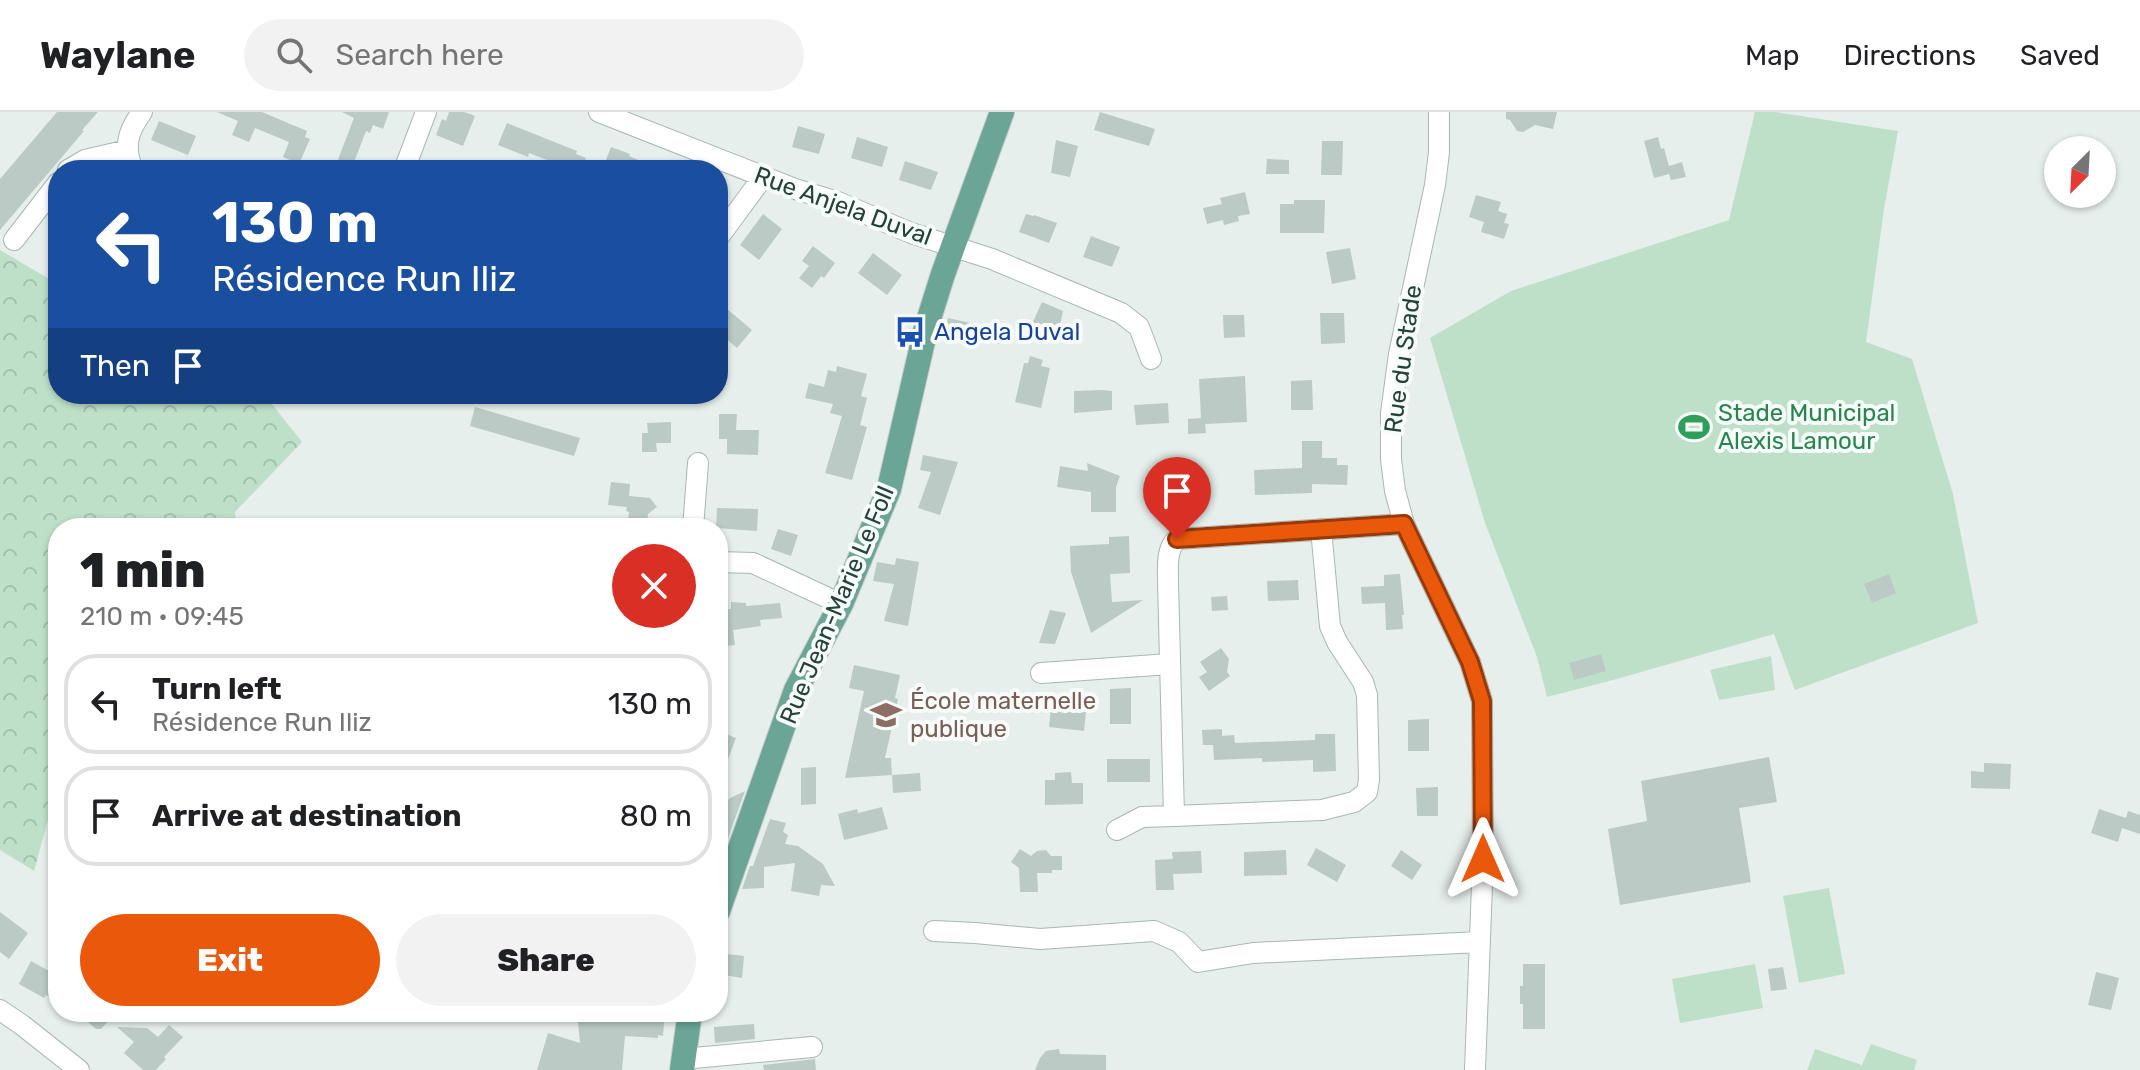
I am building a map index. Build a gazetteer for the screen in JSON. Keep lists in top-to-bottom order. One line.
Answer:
{"streets":{"main road":["Rue Jean-Marie Le Foll"],"street":["Rue Anjela Duval","Rue du Stade"]},"crossings":[["Rue Anjela Duval","Rue Jean-Marie Le Foll"]],"places":{"bus stop":["Angela Duval"],"sports":["Stade Municipal Alexis Lamour"],"school or university":["École maternelle publique"]},"north":"bottom left","page":{"header":"Waylane","search":"Search here","nav":["Map","Directions","Saved"],"turn":["130 m","Résidence Run Iliz"],"then":"Then","heading":["1 min","210 m · 09:45"],"list":[{"name":"Turn left","note":"Résidence Run Iliz","value":"130 m"},{"name":"Arrive at destination","value":"80 m"}],"buttons":["Exit","Share"]}}
